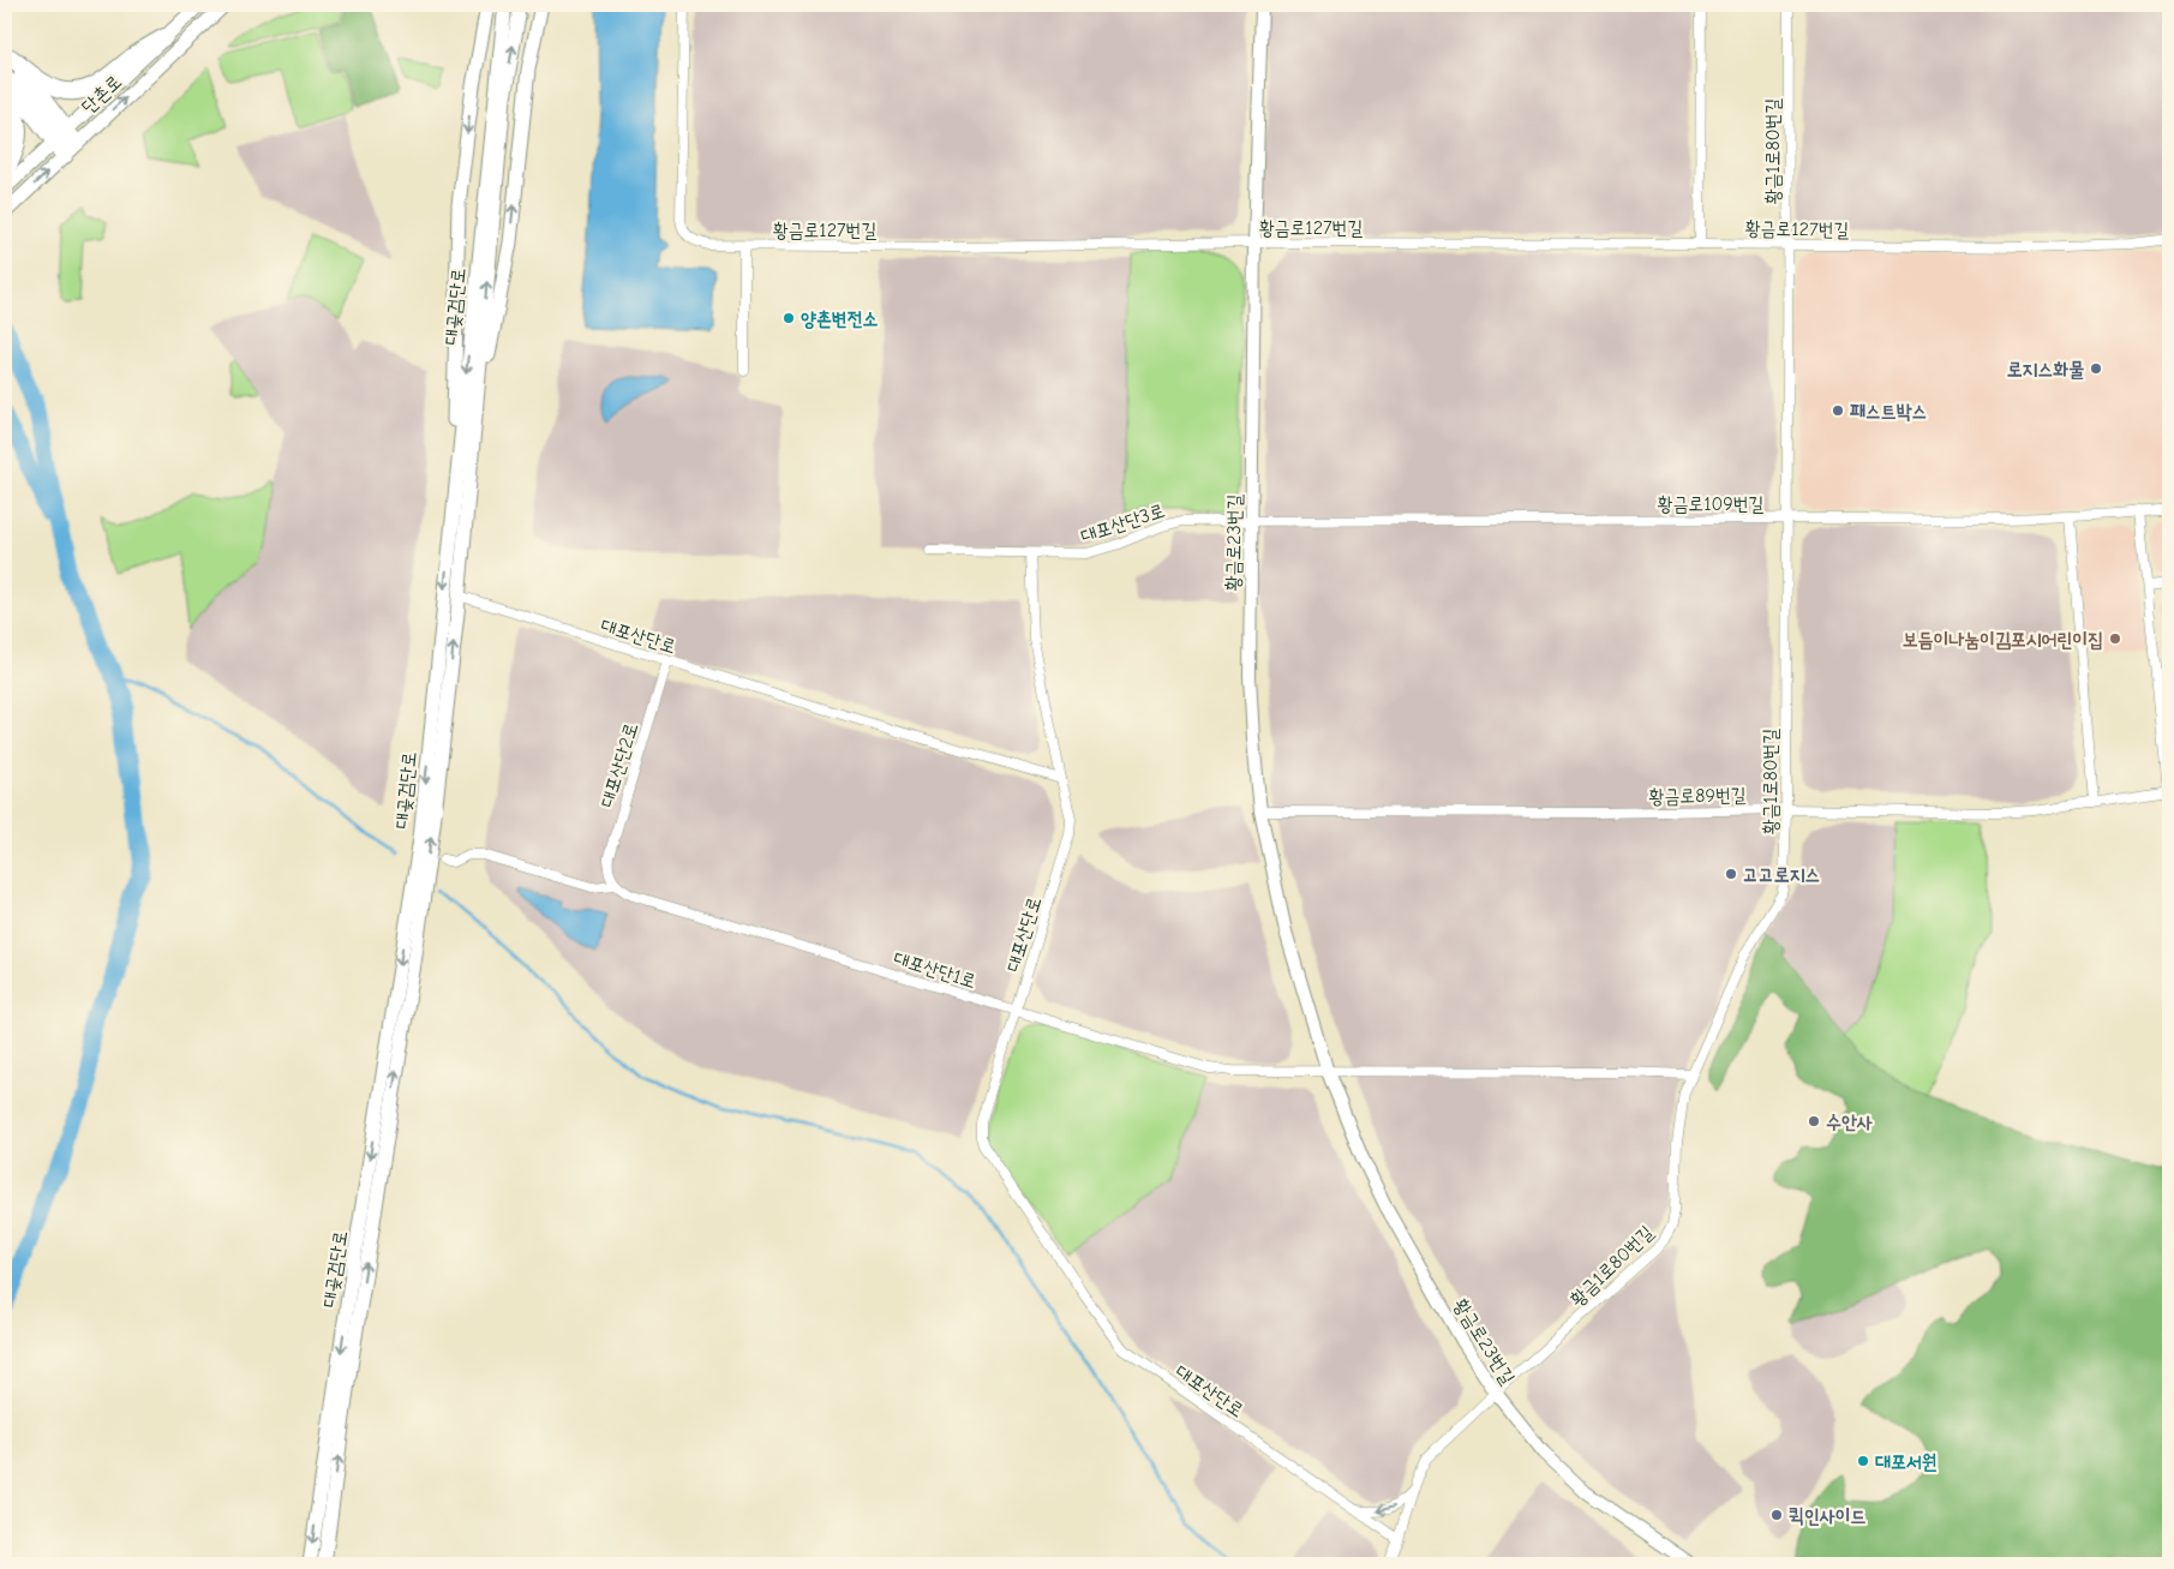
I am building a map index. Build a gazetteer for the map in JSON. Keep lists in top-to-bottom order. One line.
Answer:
{"streets":{"main road":["단촌로","대곶검단로"],"street":["황금1로80번길","황금로127번길","황금로109번길","대포산단3로","황금로23번길","대포산단로","대포산단2로","황금로89번길","대포산단1로"]},"crossings":[["황금1로80번길","황금로127번길"],["황금1로80번길","황금로109번길"],["황금1로80번길","황금로23번길"],["황금1로80번길","대포산단로"],["황금1로80번길","황금로89번길"],["황금로127번길","황금로23번길"],["대곶검단로","대포산단로"],["황금로109번길","대포산단3로"],["황금로109번길","황금로23번길"],["대포산단3로","황금로23번길"],["황금로23번길","황금로89번길"],["황금로23번길","대포산단1로"],["대포산단로","대포산단2로"],["대포산단로","대포산단1로"],["대포산단2로","대포산단1로"]],"places":["양촌변전소","로지스화물","패스트박스","보듬이나눔이김포시어린이집","고고로지스","수안사","대포서원","퀵인사이드"]}
